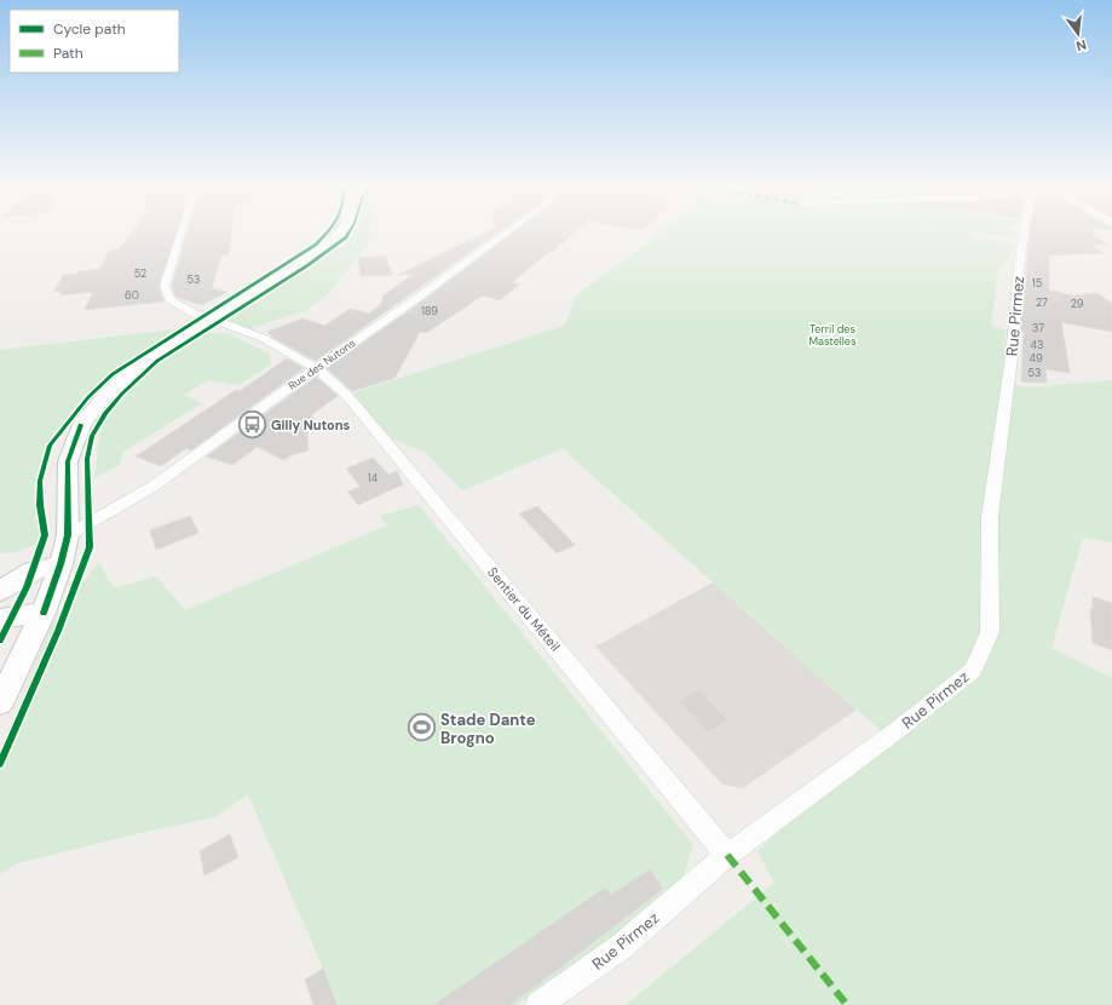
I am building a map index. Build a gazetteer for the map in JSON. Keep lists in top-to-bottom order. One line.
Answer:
{"streets":{"street":["Rue Pirmez","Rue des Nutons","Sentier du Méteil"]},"crossings":[["Rue Pirmez","Sentier du Méteil"],["Rue des Nutons","Sentier du Méteil"]],"parks":["Terril des Mastelles"],"places":{"bus stop":["Gilly Nutons"],"sports":["Stade Dante Brogno"]},"house_numbers":["52","53","15","60","27","29","189","37","43","49","53","14"],"legend":["Cycle path","Path"],"north":"bottom"}
